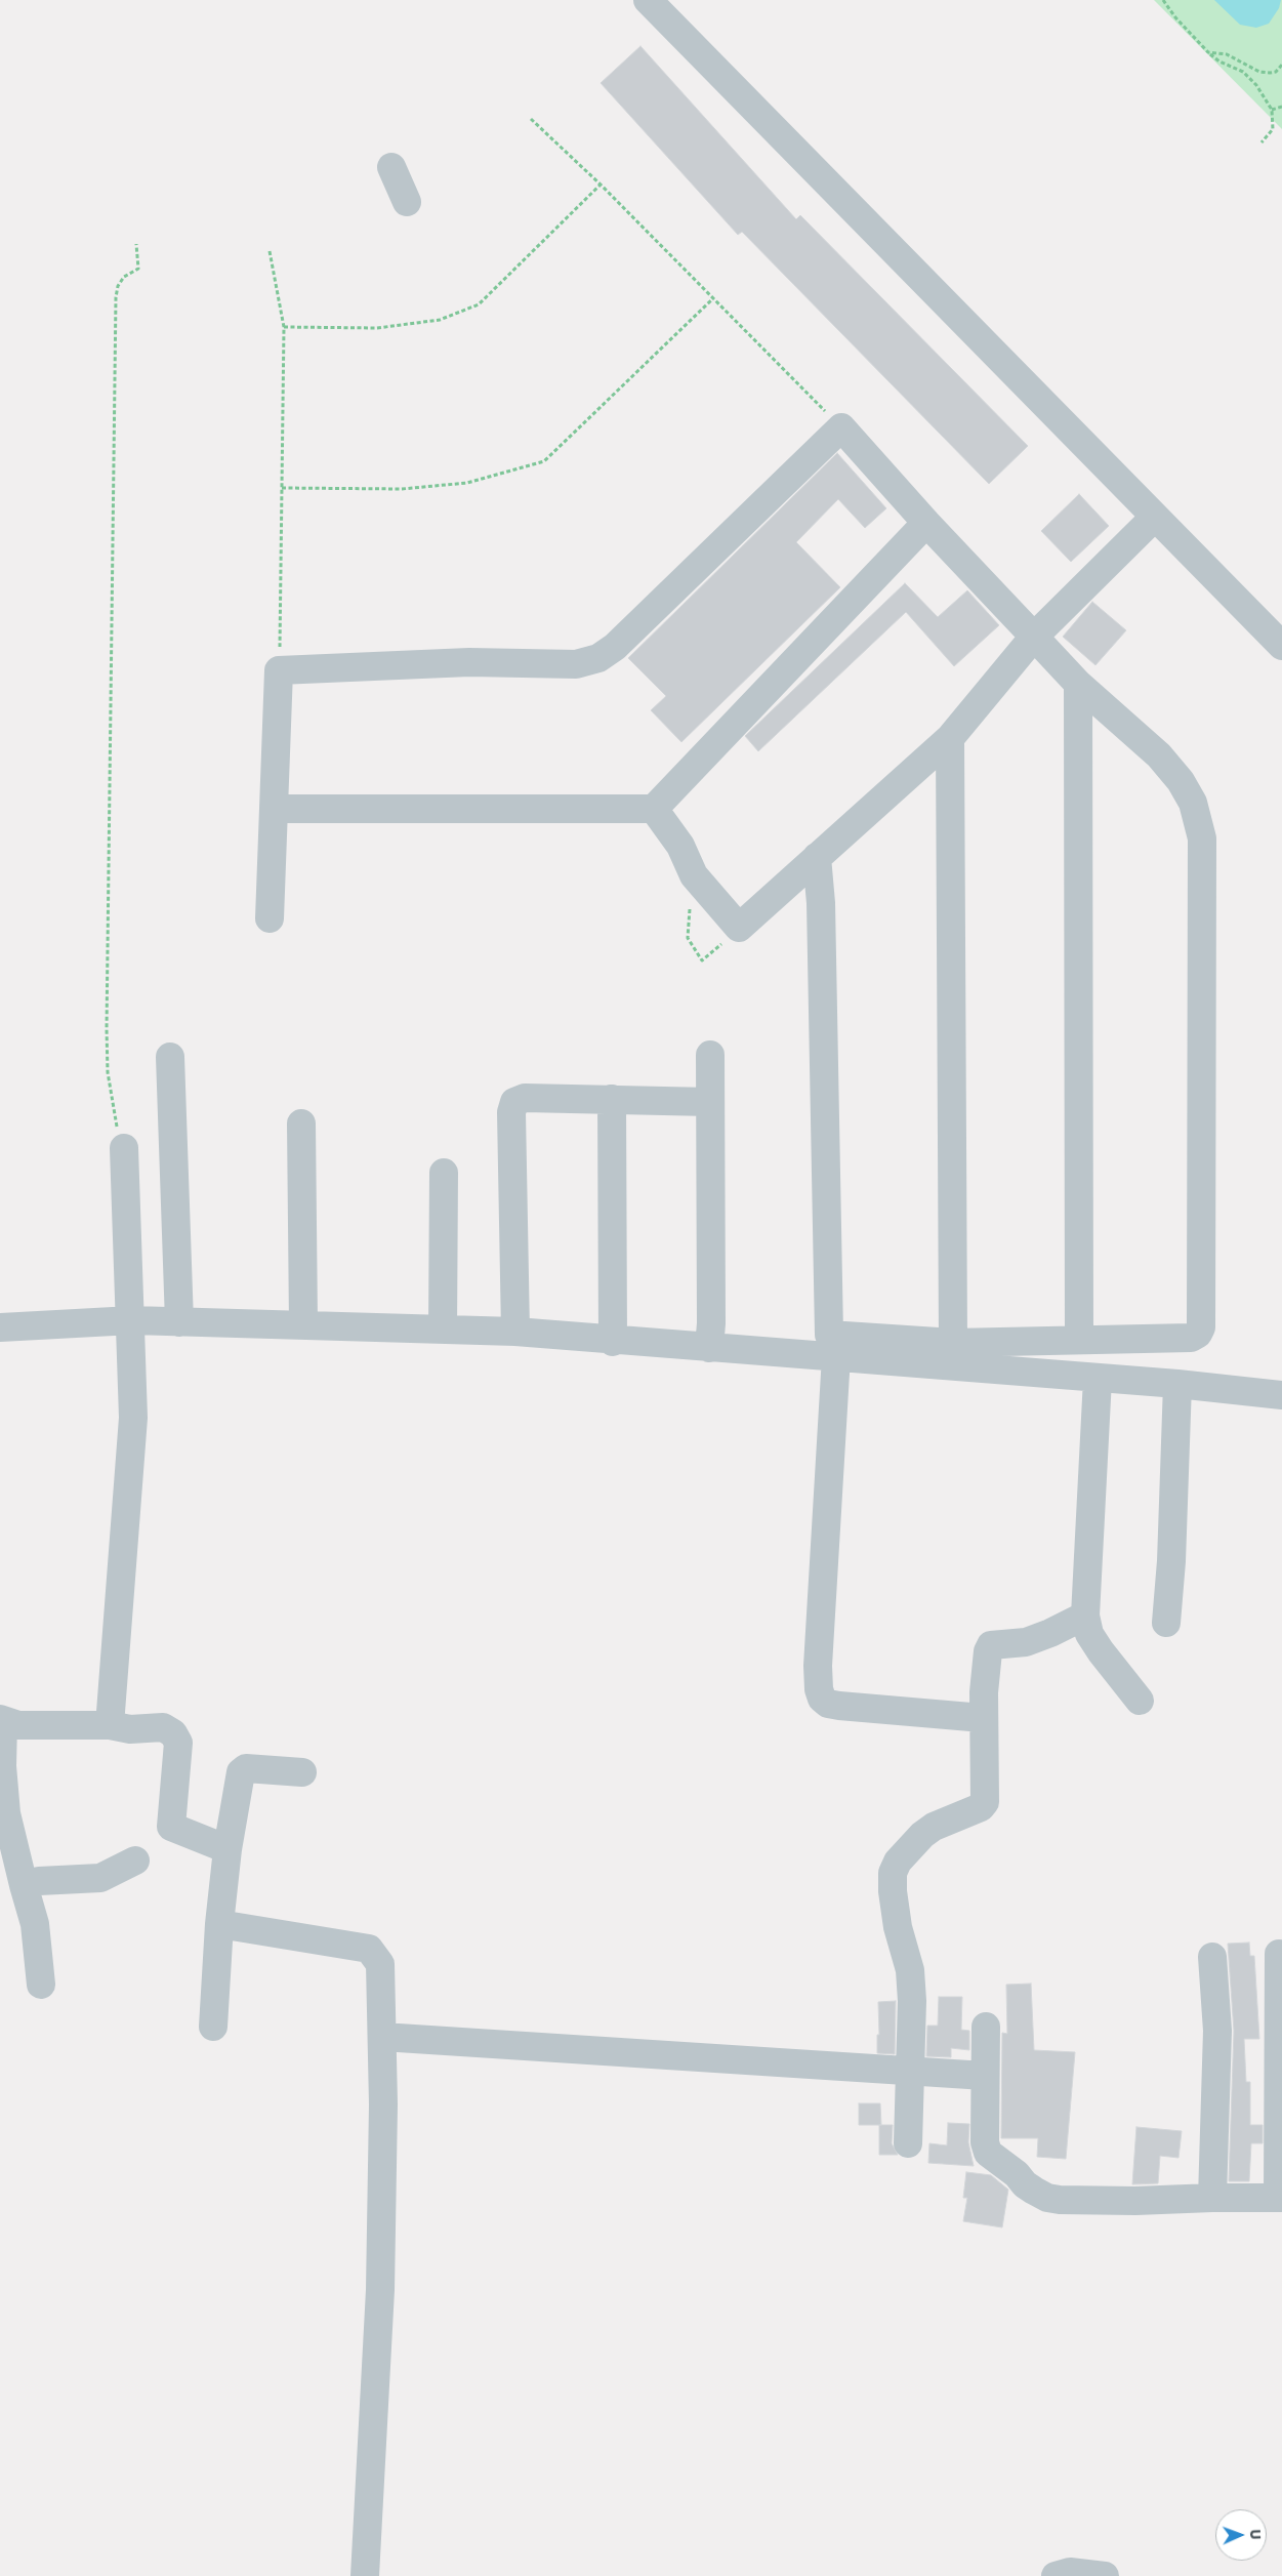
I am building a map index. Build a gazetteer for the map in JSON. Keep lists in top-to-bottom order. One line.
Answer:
{"north":"right"}
